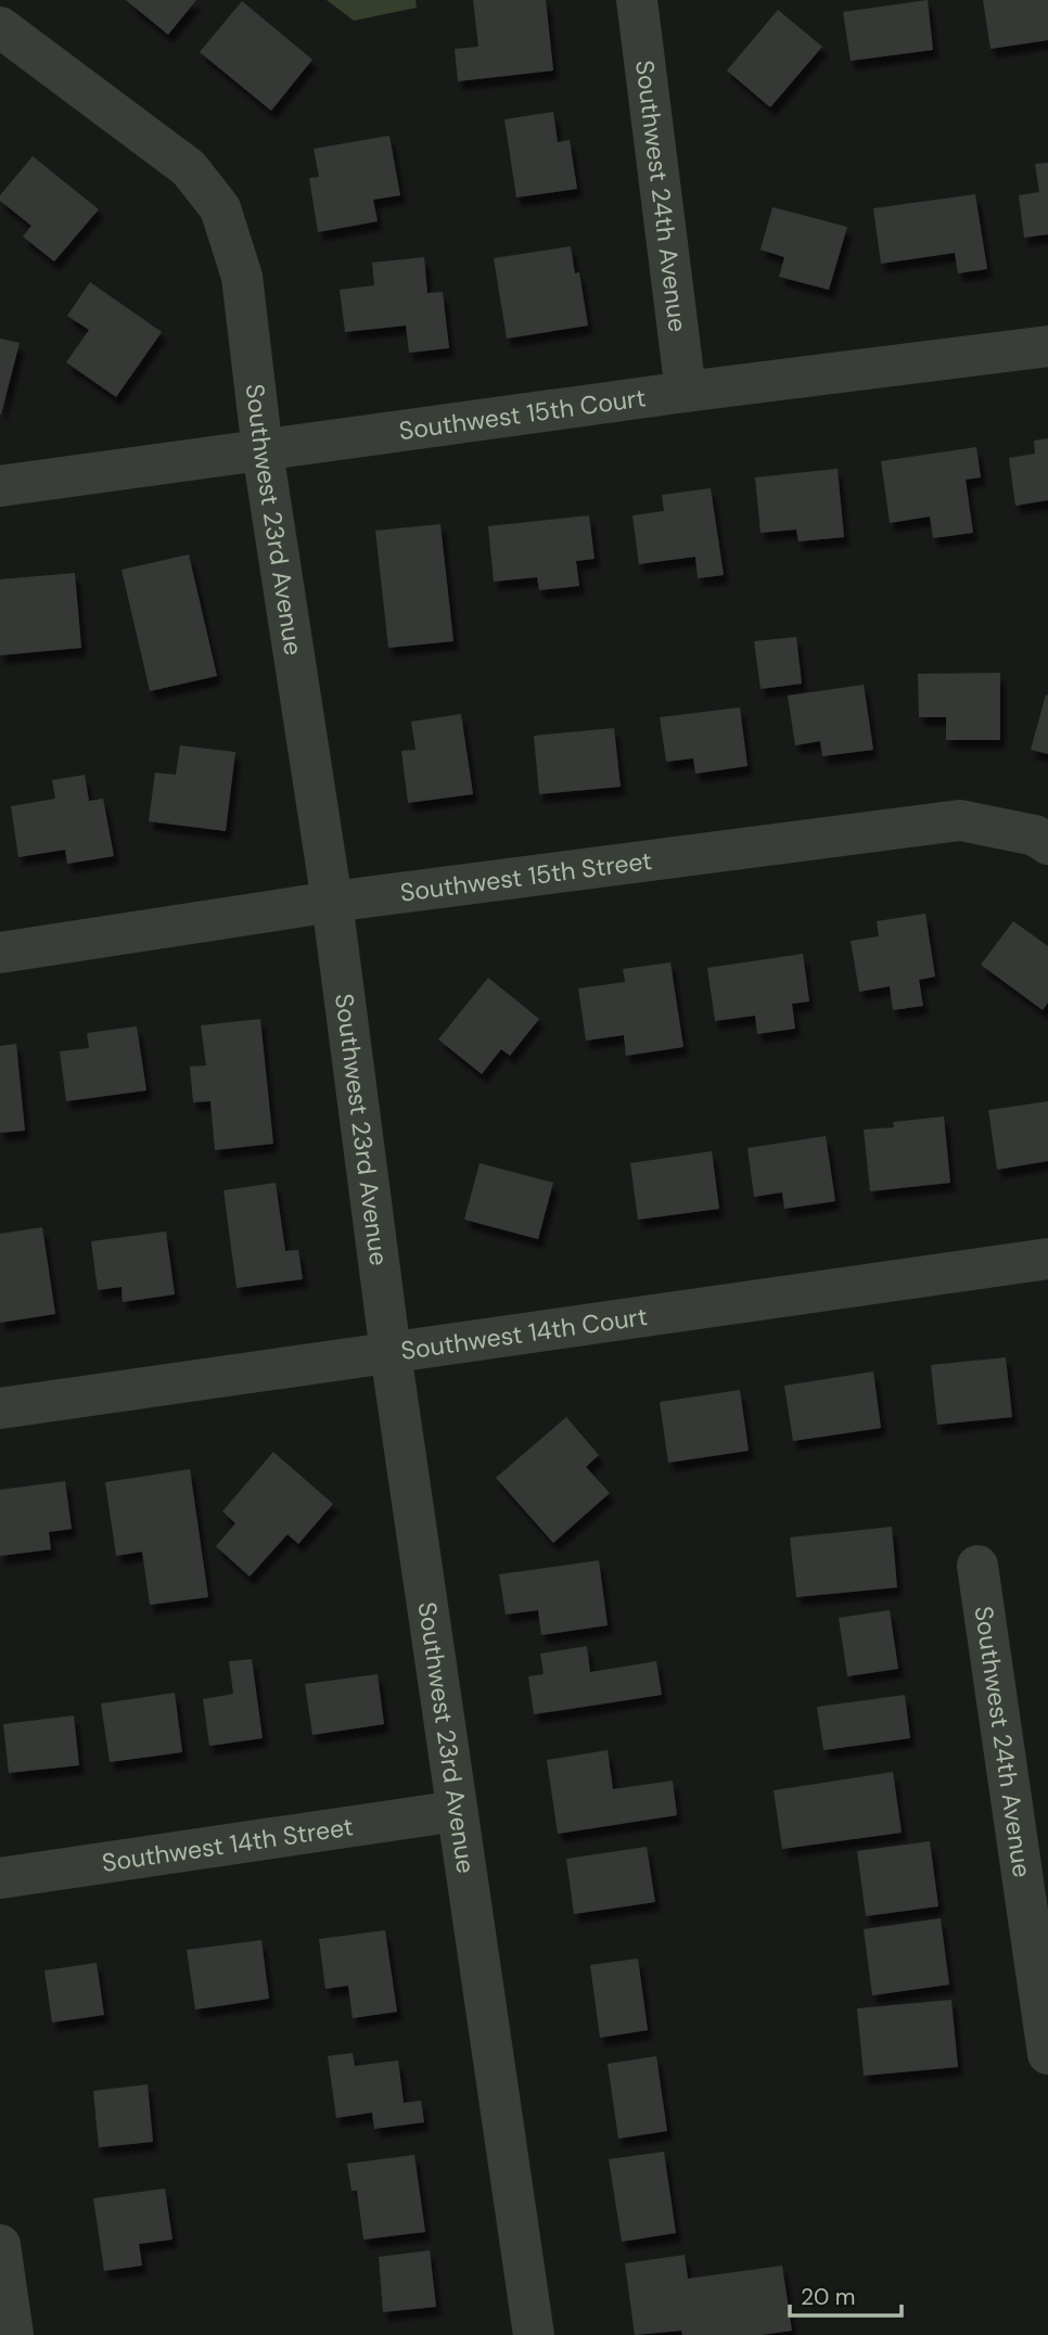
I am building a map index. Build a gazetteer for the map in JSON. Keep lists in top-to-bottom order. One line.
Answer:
{"streets":{"street":["Southwest 24th Avenue","Southwest 15th Court","Southwest 23rd Avenue","Southwest 15th Street","Southwest 14th Court","Southwest 14th Street"]},"crossings":[["Southwest 24th Avenue","Southwest 15th Court"],["Southwest 15th Court","Southwest 23rd Avenue"],["Southwest 23rd Avenue","Southwest 15th Street"],["Southwest 23rd Avenue","Southwest 14th Court"],["Southwest 23rd Avenue","Southwest 14th Street"]],"scale_bar":"20 m"}
